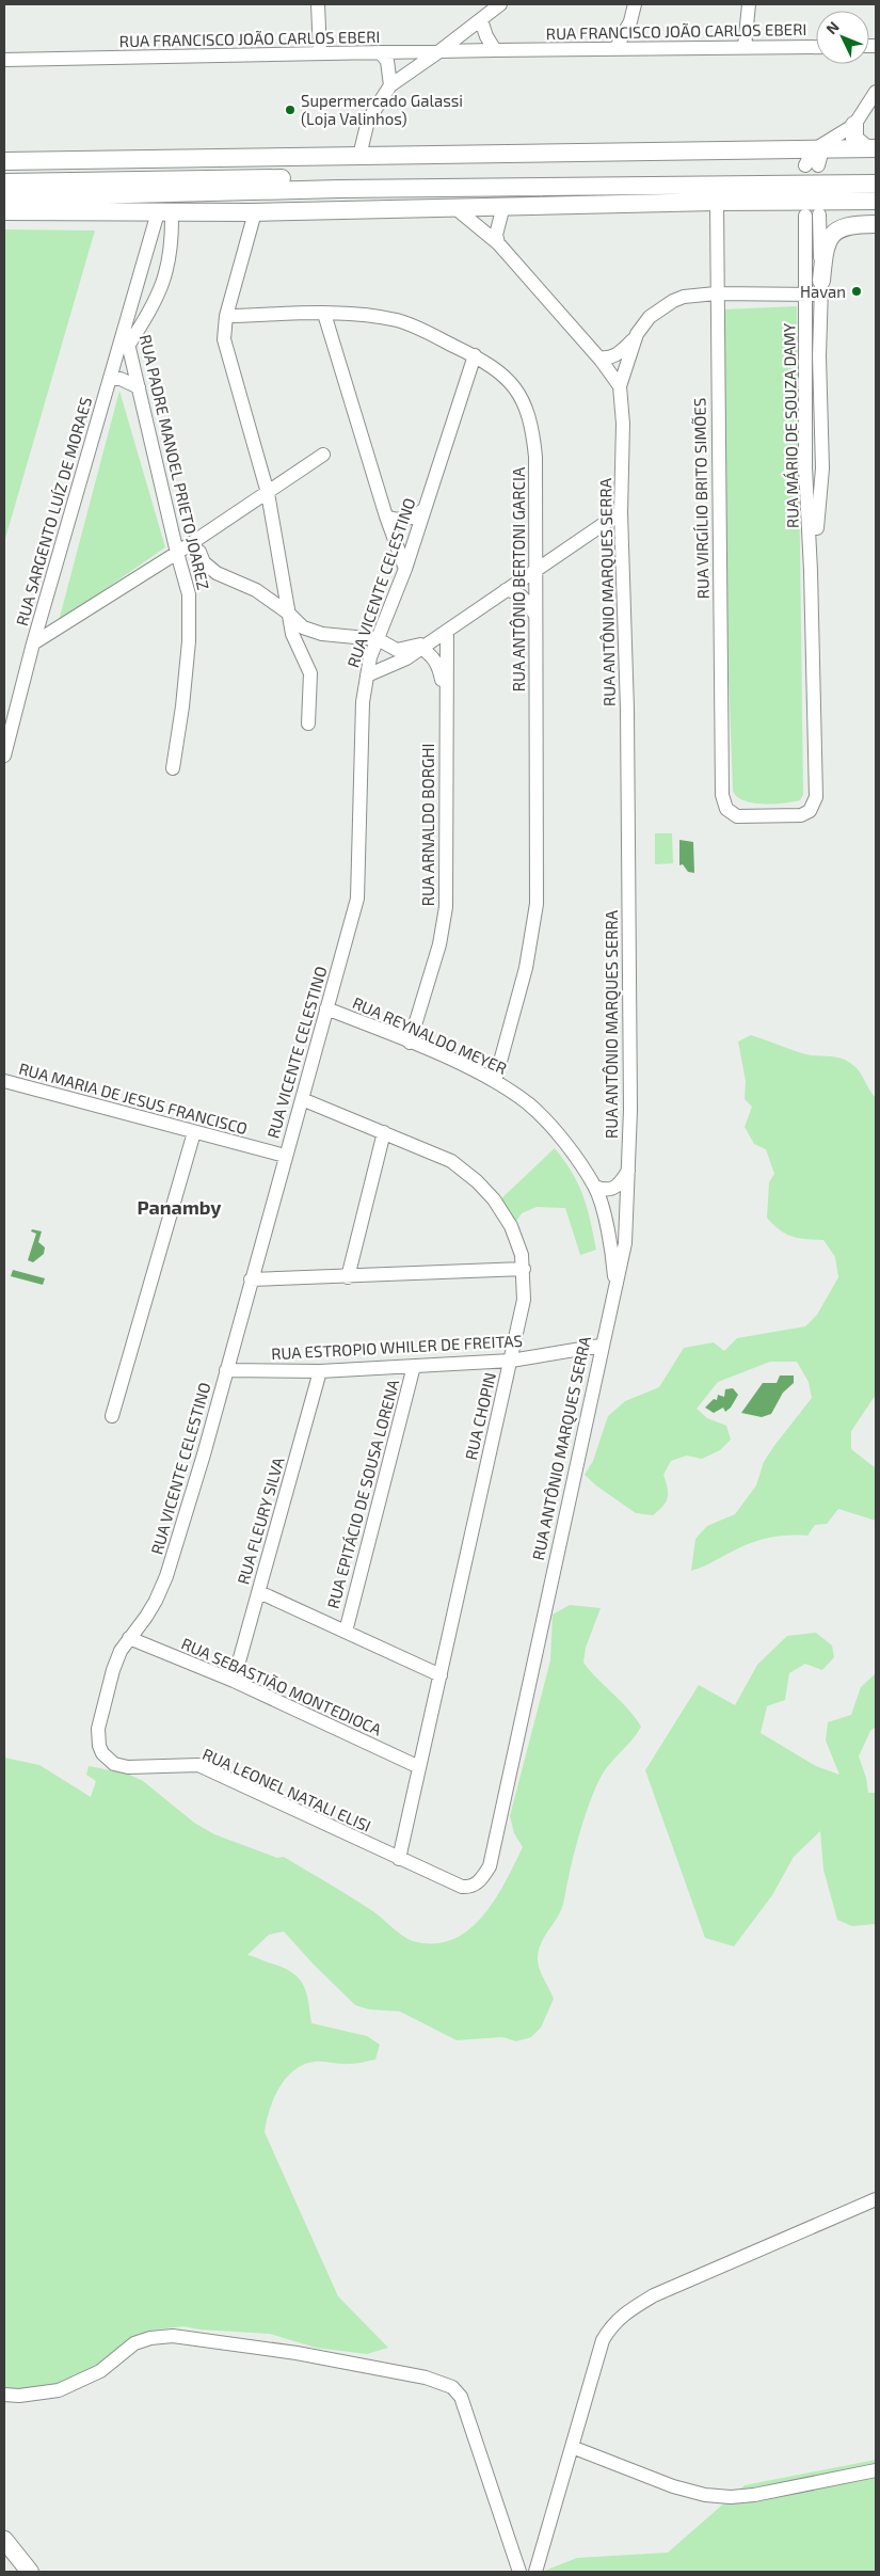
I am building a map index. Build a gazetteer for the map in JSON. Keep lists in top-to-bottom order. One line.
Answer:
{"streets":{"street":["RUA FRANCISCO JOÃO CARLOS EBERI","RUA MÁRIO DE SOUZA DAMY","RUA PADRE MANOEL PRIETO JOAREZ","RUA VIRGÍLIO BRITO SIMÕES","RUA SARGENTO LUÍZ DE MORAES","RUA ANTÔNIO BERTONI GARCIA","RUA VICENTE CELESTINO","RUA ANTÔNIO MARQUES SERRA","RUA ARNALDO BORGHI","RUA REYNALDO MEYER","RUA MARIA DE JESUS FRANCISCO","RUA ESTROPIO WHILER DE FREITAS","RUA CHOPIN","RUA EPITÁCIO DE SOUSA LORENA","RUA FLEURY SILVA","RUA SEBASTIÃO MONTEDIOCA","RUA LEONEL NATALI ELISI"]},"crossings":[["RUA MÁRIO DE SOUZA DAMY","RUA VIRGÍLIO BRITO SIMÕES"],["RUA MÁRIO DE SOUZA DAMY","RUA ANTÔNIO MARQUES SERRA"],["RUA PADRE MANOEL PRIETO JOAREZ","RUA SARGENTO LUÍZ DE MORAES"],["RUA VIRGÍLIO BRITO SIMÕES","RUA ANTÔNIO MARQUES SERRA"],["RUA ANTÔNIO BERTONI GARCIA","RUA VICENTE CELESTINO"],["RUA ANTÔNIO BERTONI GARCIA","RUA REYNALDO MEYER"],["RUA VICENTE CELESTINO","RUA REYNALDO MEYER"],["RUA VICENTE CELESTINO","RUA MARIA DE JESUS FRANCISCO"],["RUA VICENTE CELESTINO","RUA ESTROPIO WHILER DE FREITAS"],["RUA VICENTE CELESTINO","RUA CHOPIN"],["RUA VICENTE CELESTINO","RUA SEBASTIÃO MONTEDIOCA"],["RUA VICENTE CELESTINO","RUA LEONEL NATALI ELISI"],["RUA ANTÔNIO MARQUES SERRA","RUA REYNALDO MEYER"],["RUA ANTÔNIO MARQUES SERRA","RUA ESTROPIO WHILER DE FREITAS"],["RUA ANTÔNIO MARQUES SERRA","RUA LEONEL NATALI ELISI"],["RUA ARNALDO BORGHI","RUA REYNALDO MEYER"],["RUA ESTROPIO WHILER DE FREITAS","RUA CHOPIN"],["RUA ESTROPIO WHILER DE FREITAS","RUA EPITÁCIO DE SOUSA LORENA"],["RUA ESTROPIO WHILER DE FREITAS","RUA FLEURY SILVA"],["RUA CHOPIN","RUA SEBASTIÃO MONTEDIOCA"],["RUA CHOPIN","RUA LEONEL NATALI ELISI"],["RUA FLEURY SILVA","RUA SEBASTIÃO MONTEDIOCA"]],"districts":["Panamby"],"places":["Supermercado Galassi (Loja Valinhos)","Havan"],"north":"top left"}
